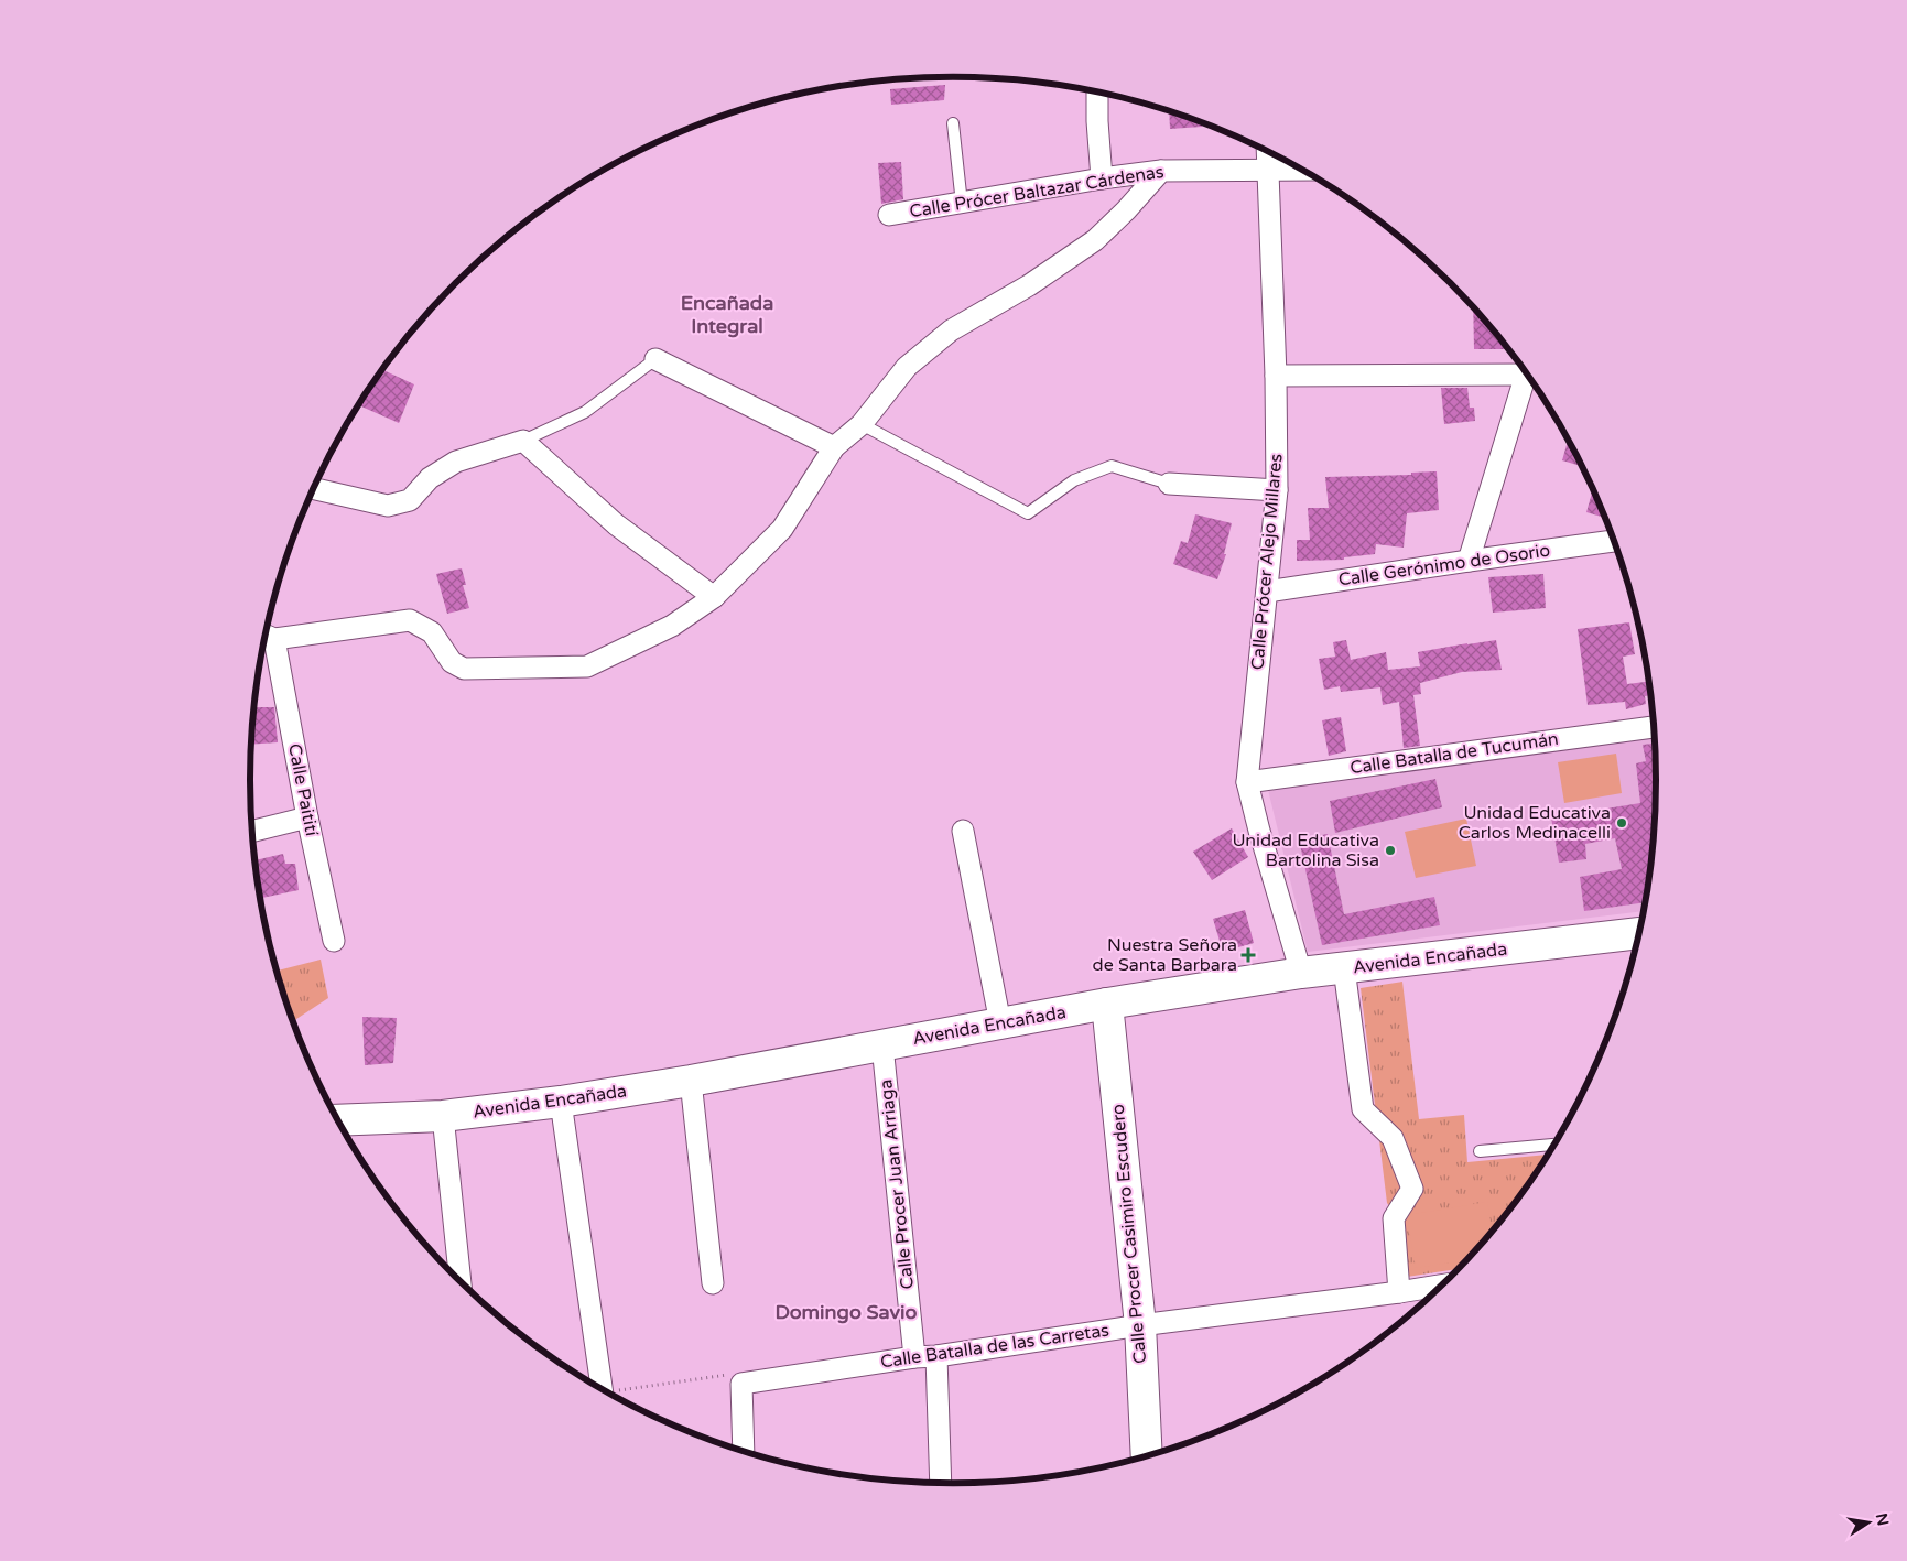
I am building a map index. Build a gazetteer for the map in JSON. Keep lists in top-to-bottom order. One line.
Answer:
{"streets":{"main road":["Avenida Encañada","Calle Procer Casimiro Escudero"],"street":["Calle Prócer Baltazar Cárdenas","Calle Prócer Alejo Millares","Calle Gerónimo de Osorio","Calle Batalla de Tucumán","Calle Paitití","Calle Procer Juan Arriaga","Calle Batalla de las Carretas"]},"crossings":[["Calle Prócer Baltazar Cárdenas","Calle Prócer Alejo Millares"],["Calle Prócer Alejo Millares","Calle Gerónimo de Osorio"],["Calle Prócer Alejo Millares","Calle Batalla de Tucumán"],["Calle Prócer Alejo Millares","Avenida Encañada"],["Avenida Encañada","Calle Procer Juan Arriaga"],["Avenida Encañada","Calle Procer Casimiro Escudero"],["Calle Procer Juan Arriaga","Calle Batalla de las Carretas"],["Calle Procer Casimiro Escudero","Calle Batalla de las Carretas"]],"districts":["Encañada Integral","Domingo Savio"],"places":{"other":["Unidad Educativa Carlos Medinacelli","Unidad Educativa Bartolina Sisa"],"health":["Nuestra Señora de Santa Barbara"]},"north":"right"}
